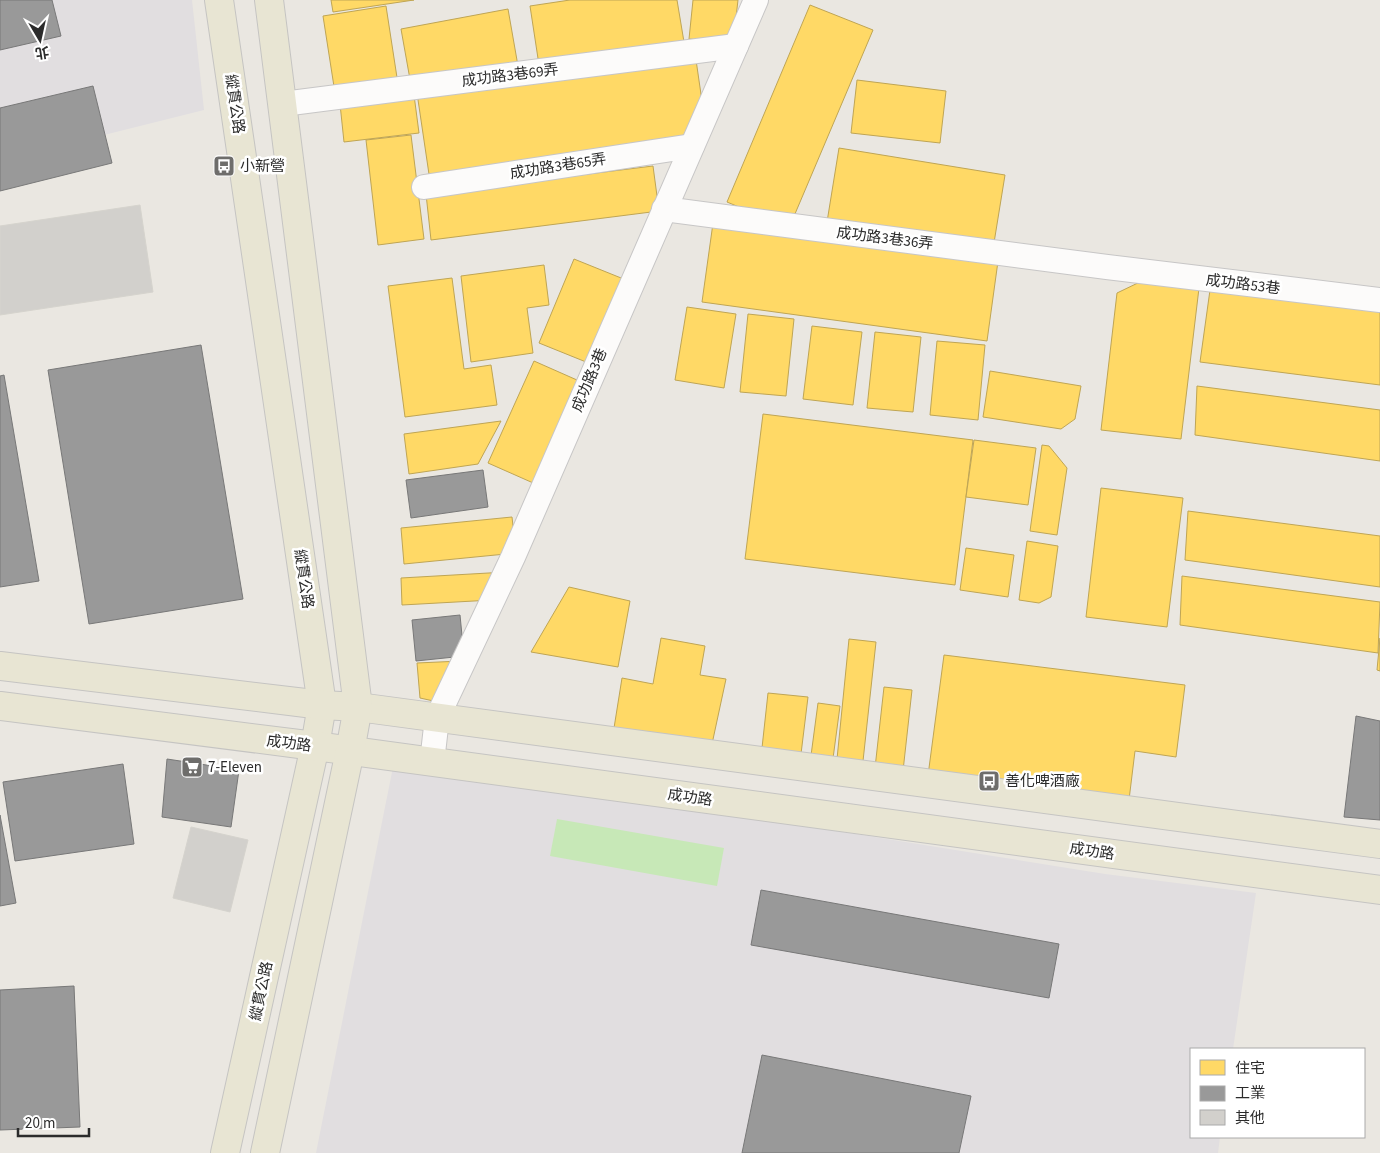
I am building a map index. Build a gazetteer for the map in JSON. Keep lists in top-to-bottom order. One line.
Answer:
{"streets":{"main road":["縱貫公路","成功路"],"street":["成功路3巷69弄","成功路3巷65弄","成功路3巷36弄","成功路53巷","成功路3巷"]},"crossings":[["成功路3巷69弄","成功路3巷"],["縱貫公路","成功路"],["成功路3巷65弄","成功路3巷"],["成功路3巷36弄","成功路53巷"],["成功路3巷36弄","成功路3巷"],["成功路3巷","成功路"]],"places":{"bus stop":["小新營","善化啤酒廠"],"supermarket":["7-Eleven"]},"legend":["住宅","工業","其他"],"scale_bar":"20 m","north":"bottom"}
